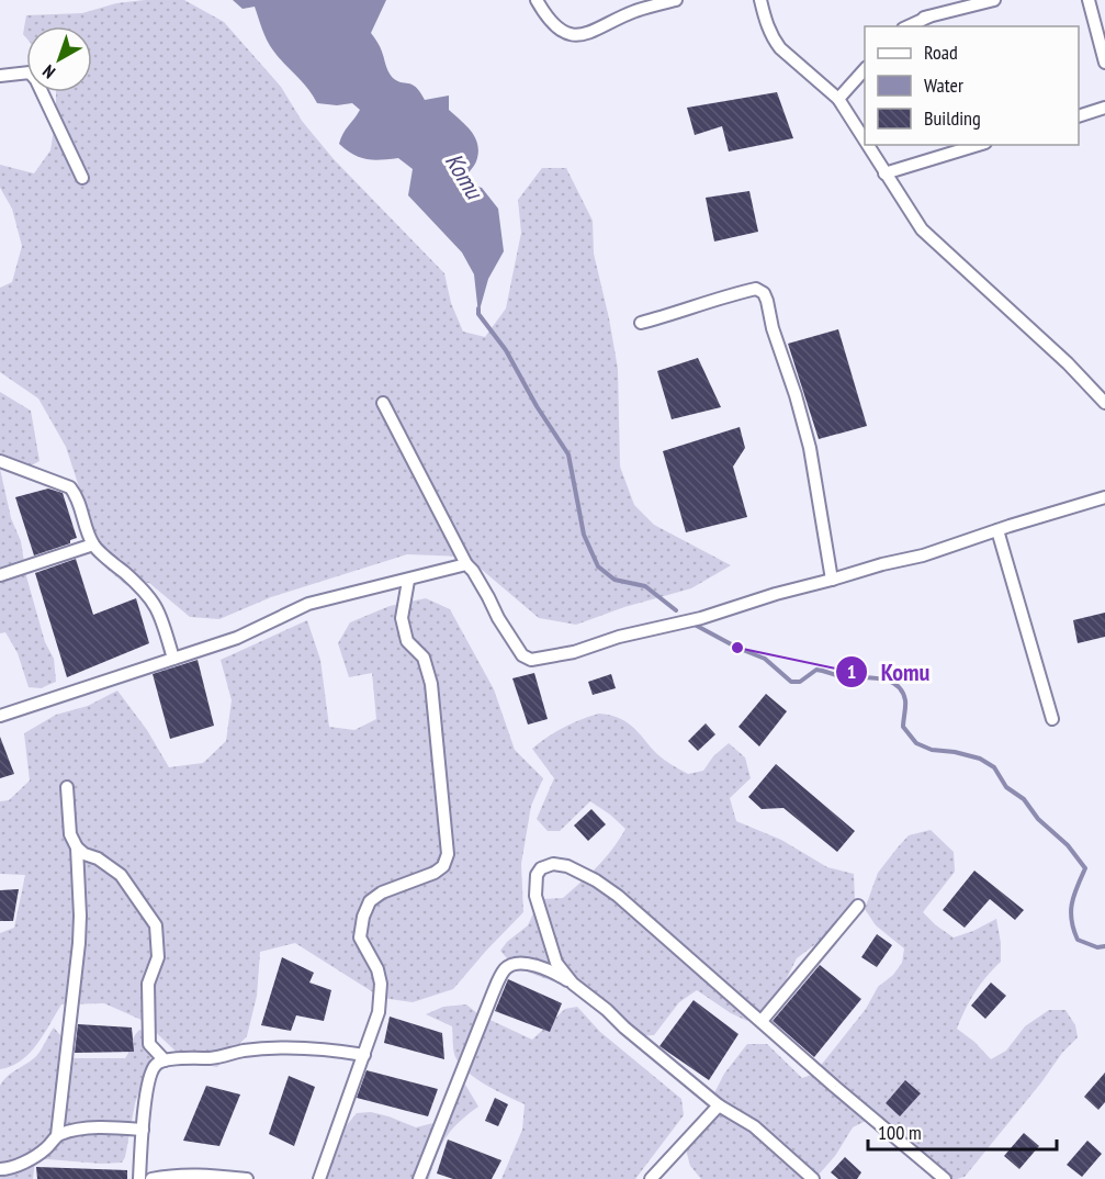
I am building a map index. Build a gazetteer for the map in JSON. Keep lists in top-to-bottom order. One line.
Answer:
{"water":["Komu"],"places":["Komu"],"legend":["Road","Water","Building"],"scale_bar":"100 m","north":"bottom left"}
